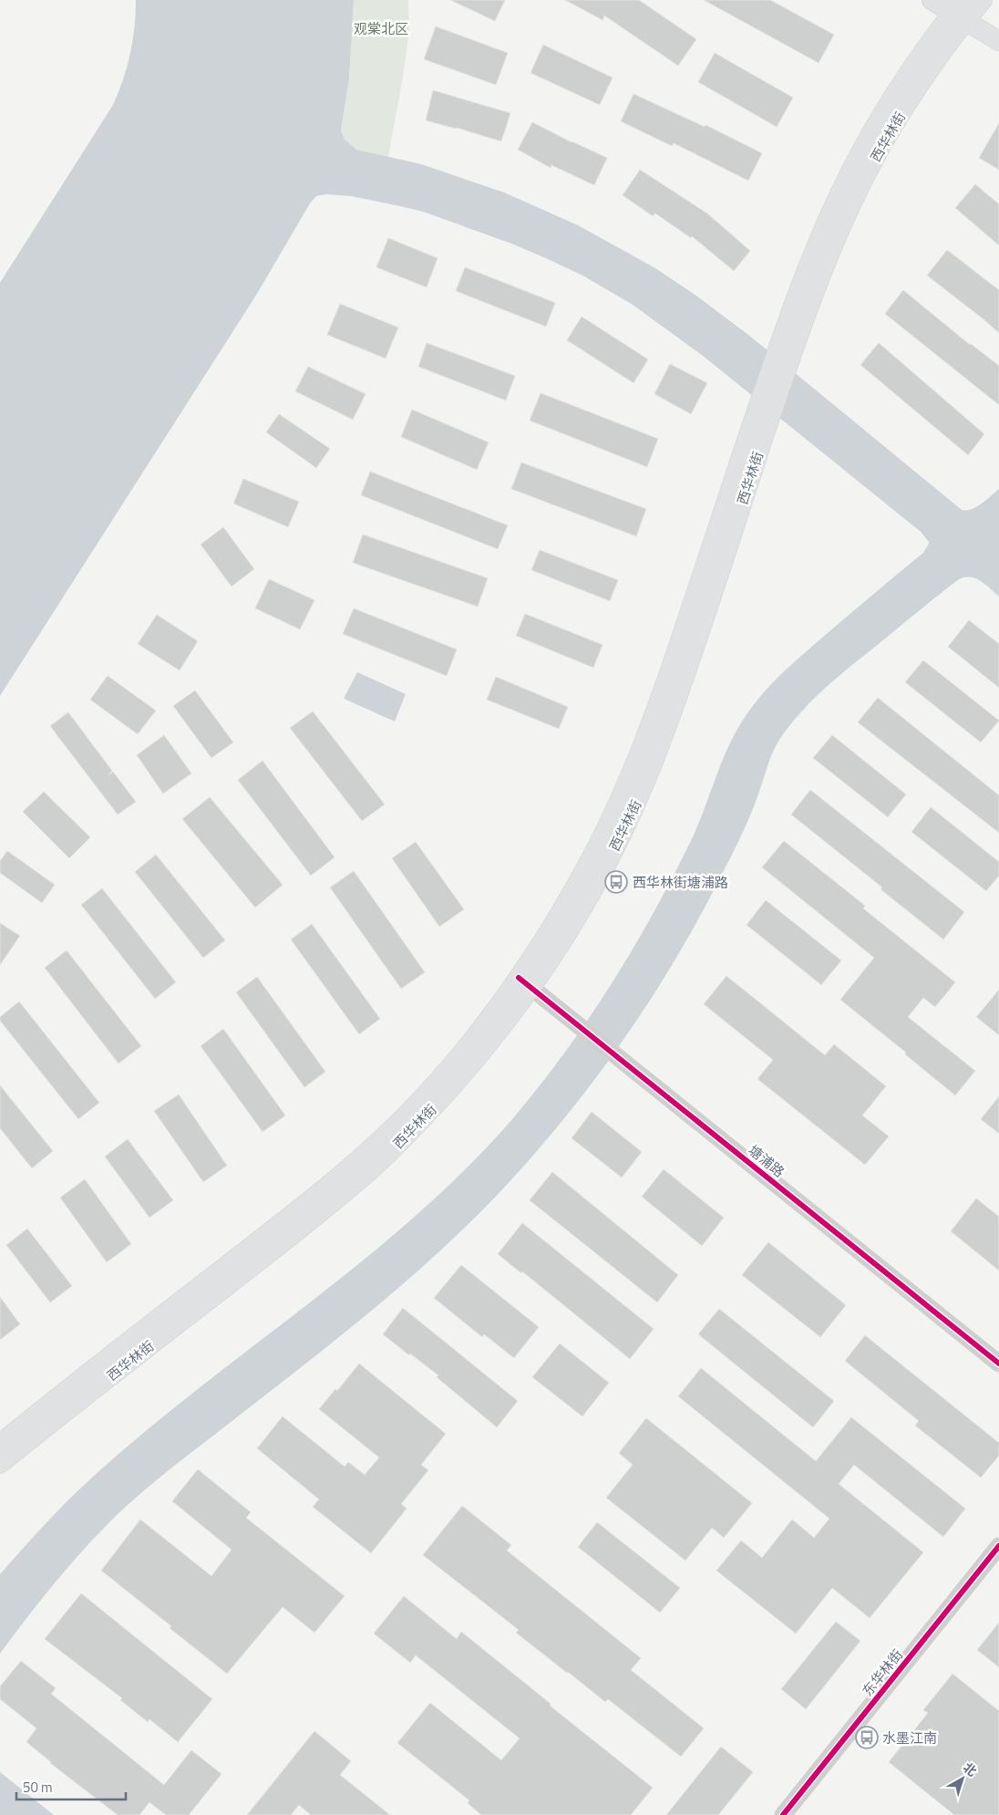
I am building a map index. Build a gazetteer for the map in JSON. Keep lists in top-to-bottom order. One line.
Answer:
{"streets":{"main road":["西华林街"],"street":["塘浦路","东华林街"]},"crossings":[["西华林街","塘浦路"]],"parks":["观棠北区"],"places":{"bus stop":["西华林街塘浦路","水墨江南"]},"scale_bar":"50 m","north":"top right"}
